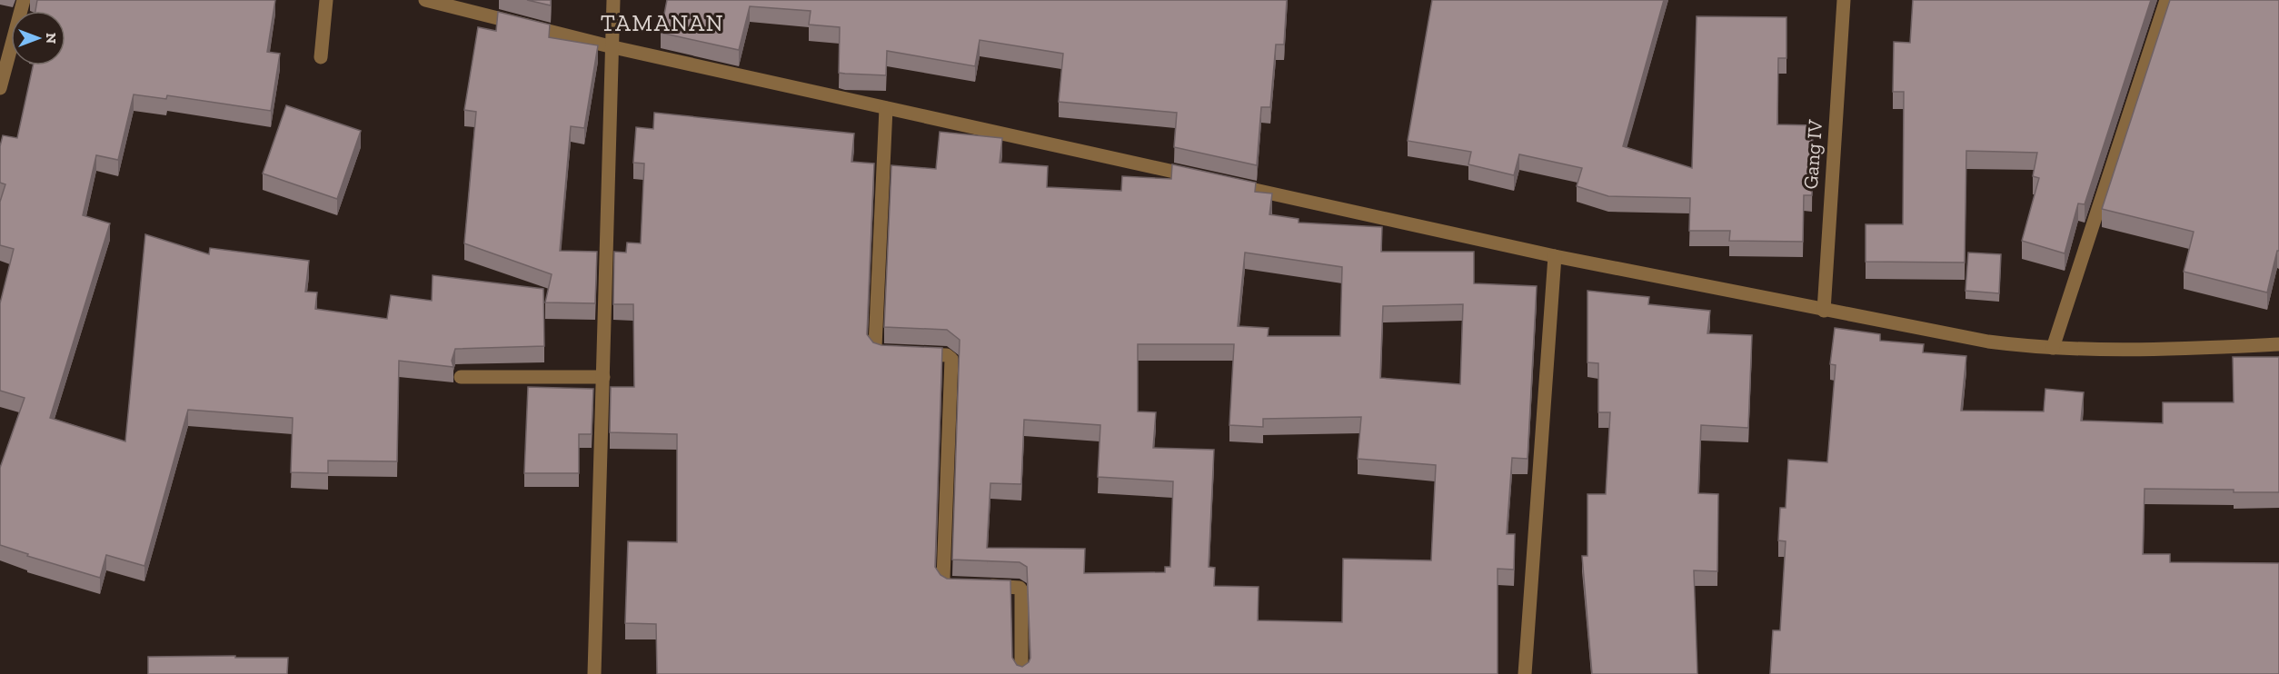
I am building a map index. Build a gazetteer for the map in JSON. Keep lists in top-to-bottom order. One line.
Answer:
{"streets":{"street":["Gang IV"]},"districts":["TAMANAN"],"north":"right"}
